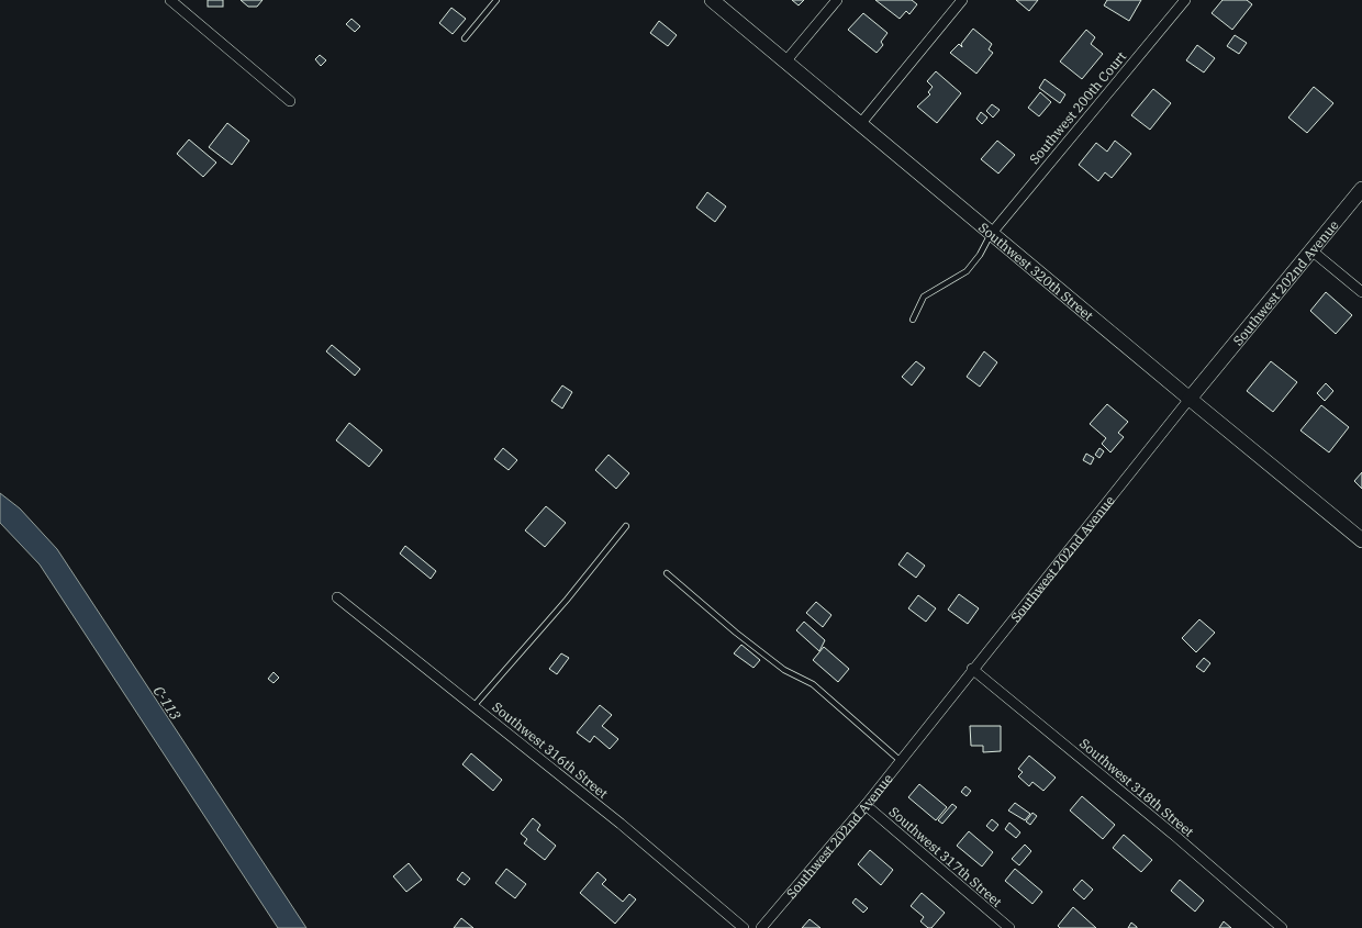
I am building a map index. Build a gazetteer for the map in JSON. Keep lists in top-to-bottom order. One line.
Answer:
{"streets":{"street":["Southwest 200th Court","Southwest 320th Street","Southwest 202nd Avenue","Southwest 316th Street","Southwest 318th Street","Southwest 317th Street"]},"crossings":[["Southwest 200th Court","Southwest 320th Street"],["Southwest 320th Street","Southwest 202nd Avenue"],["Southwest 202nd Avenue","Southwest 318th Street"],["Southwest 202nd Avenue","Southwest 317th Street"]],"water":["C-113"]}
